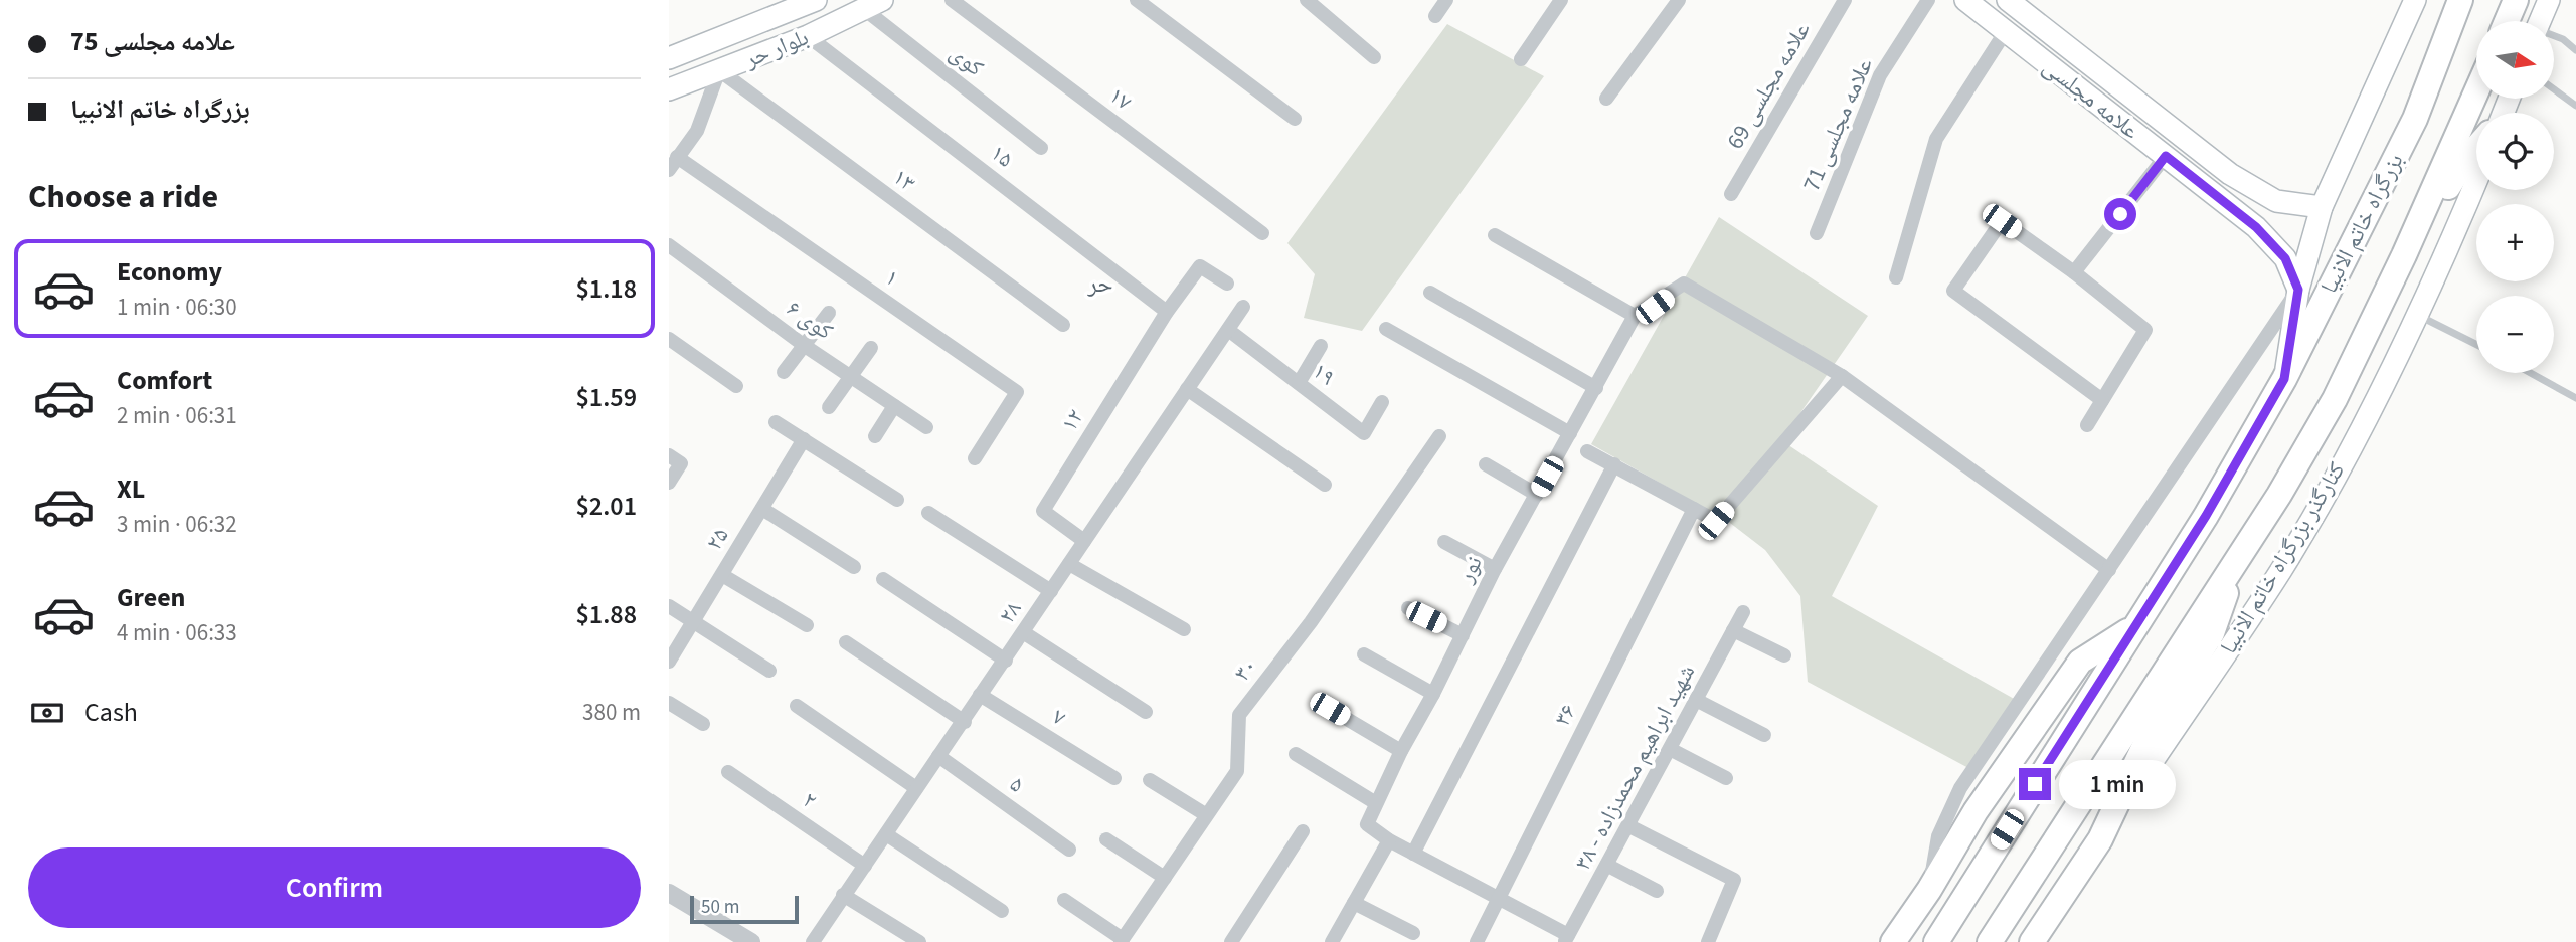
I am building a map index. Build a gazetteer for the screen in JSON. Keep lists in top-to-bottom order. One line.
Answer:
{"streets":{"highway":["بزرگراه خاتم الانبیا","کنارگذر بزرگراه خاتم الانبیا"],"main road":["بلوار حر","علامه مجلسی"],"street":["کوی","علامه مجلسی 69","۱۷","علامه مجلسی 71","۱۵","۱۳","۱","کوی ۶","۱۹","۱۲","۲۵","نور","۲۸","۳۰","۳۶","۷","شهید ابراهیم محمدزاده - ۳۸","۵","۲"]},"crossings":[["بلوار حر","کوی"],["بلوار حر","۱۵"],["بلوار حر","۱۳"],["۱۵","۱۲"],["۱۹","۲۸"],["۱۲","۲۸"],["نور","۳۶"],["نور","شهید ابراهیم محمدزاده - ۳۸"],["۲۸","۷"],["۲۸","۵"],["۲۸","۲"]],"districts":["حر"],"scale_bar":"50 m","north":"right","page":{"banner":["علامه مجلسی 75","بزرگراه خاتم الانبیا"],"map_buttons":["+","−"],"heading":"Choose a ride","list":[{"name":"Economy","note":"1 min · 06:30","value":"$1.18"},{"name":"Comfort","note":"2 min · 06:31","value":"$1.59"},{"name":"XL","note":"3 min · 06:32","value":"$2.01"},{"name":"Green","note":"4 min · 06:33","value":"$1.88"}],"pay":["Cash","380 m"],"bubble":"1 min","buttons":"Confirm","scale":"50 m"}}
